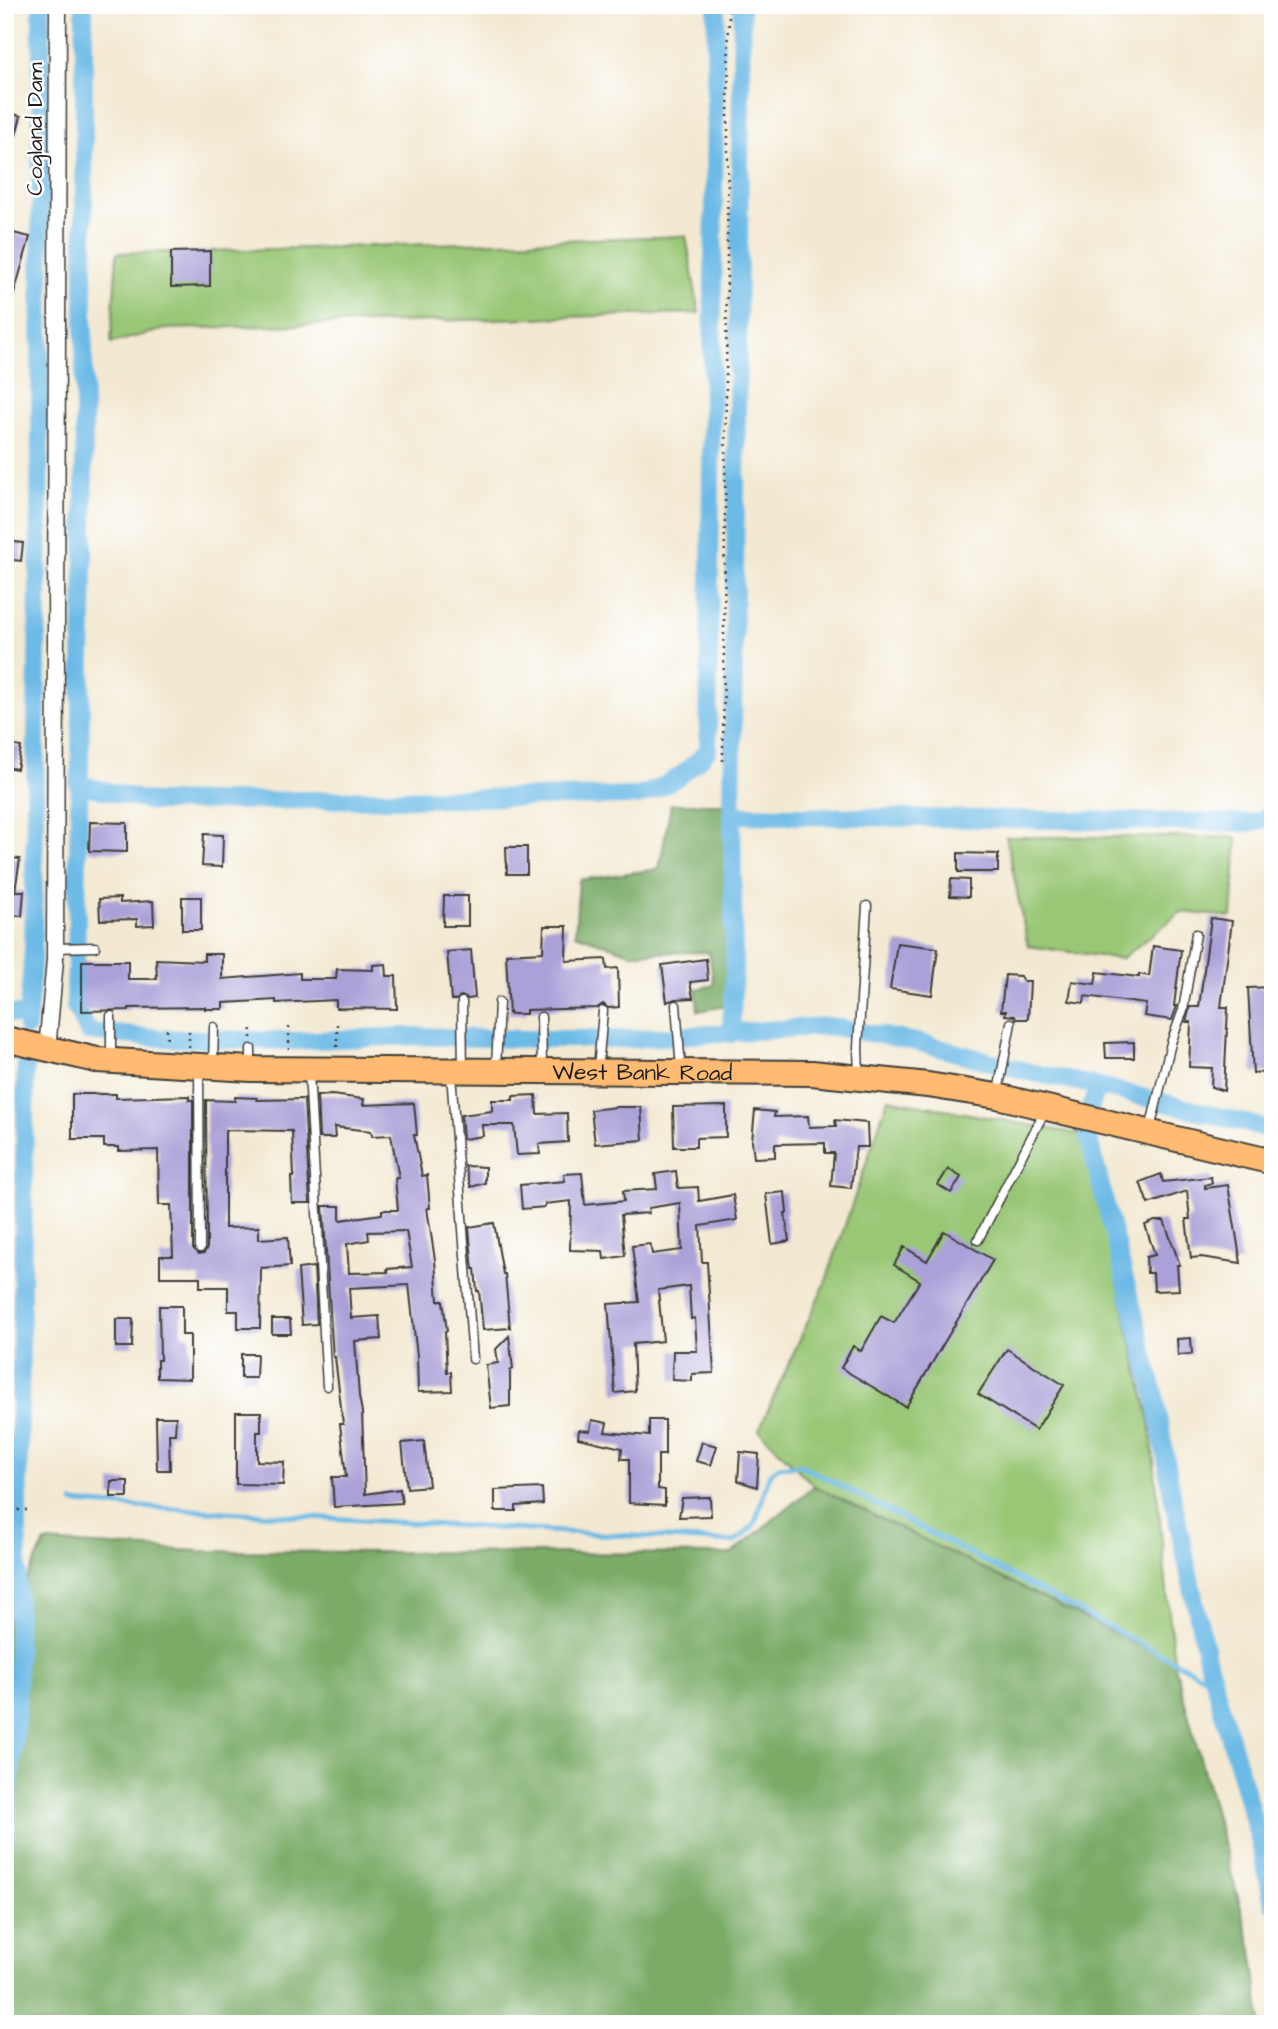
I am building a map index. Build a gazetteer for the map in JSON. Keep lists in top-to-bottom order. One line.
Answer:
{"streets":{"main road":["West Bank Road"],"street":["Cogland Dam"]},"crossings":[["Cogland Dam","West Bank Road"]]}
